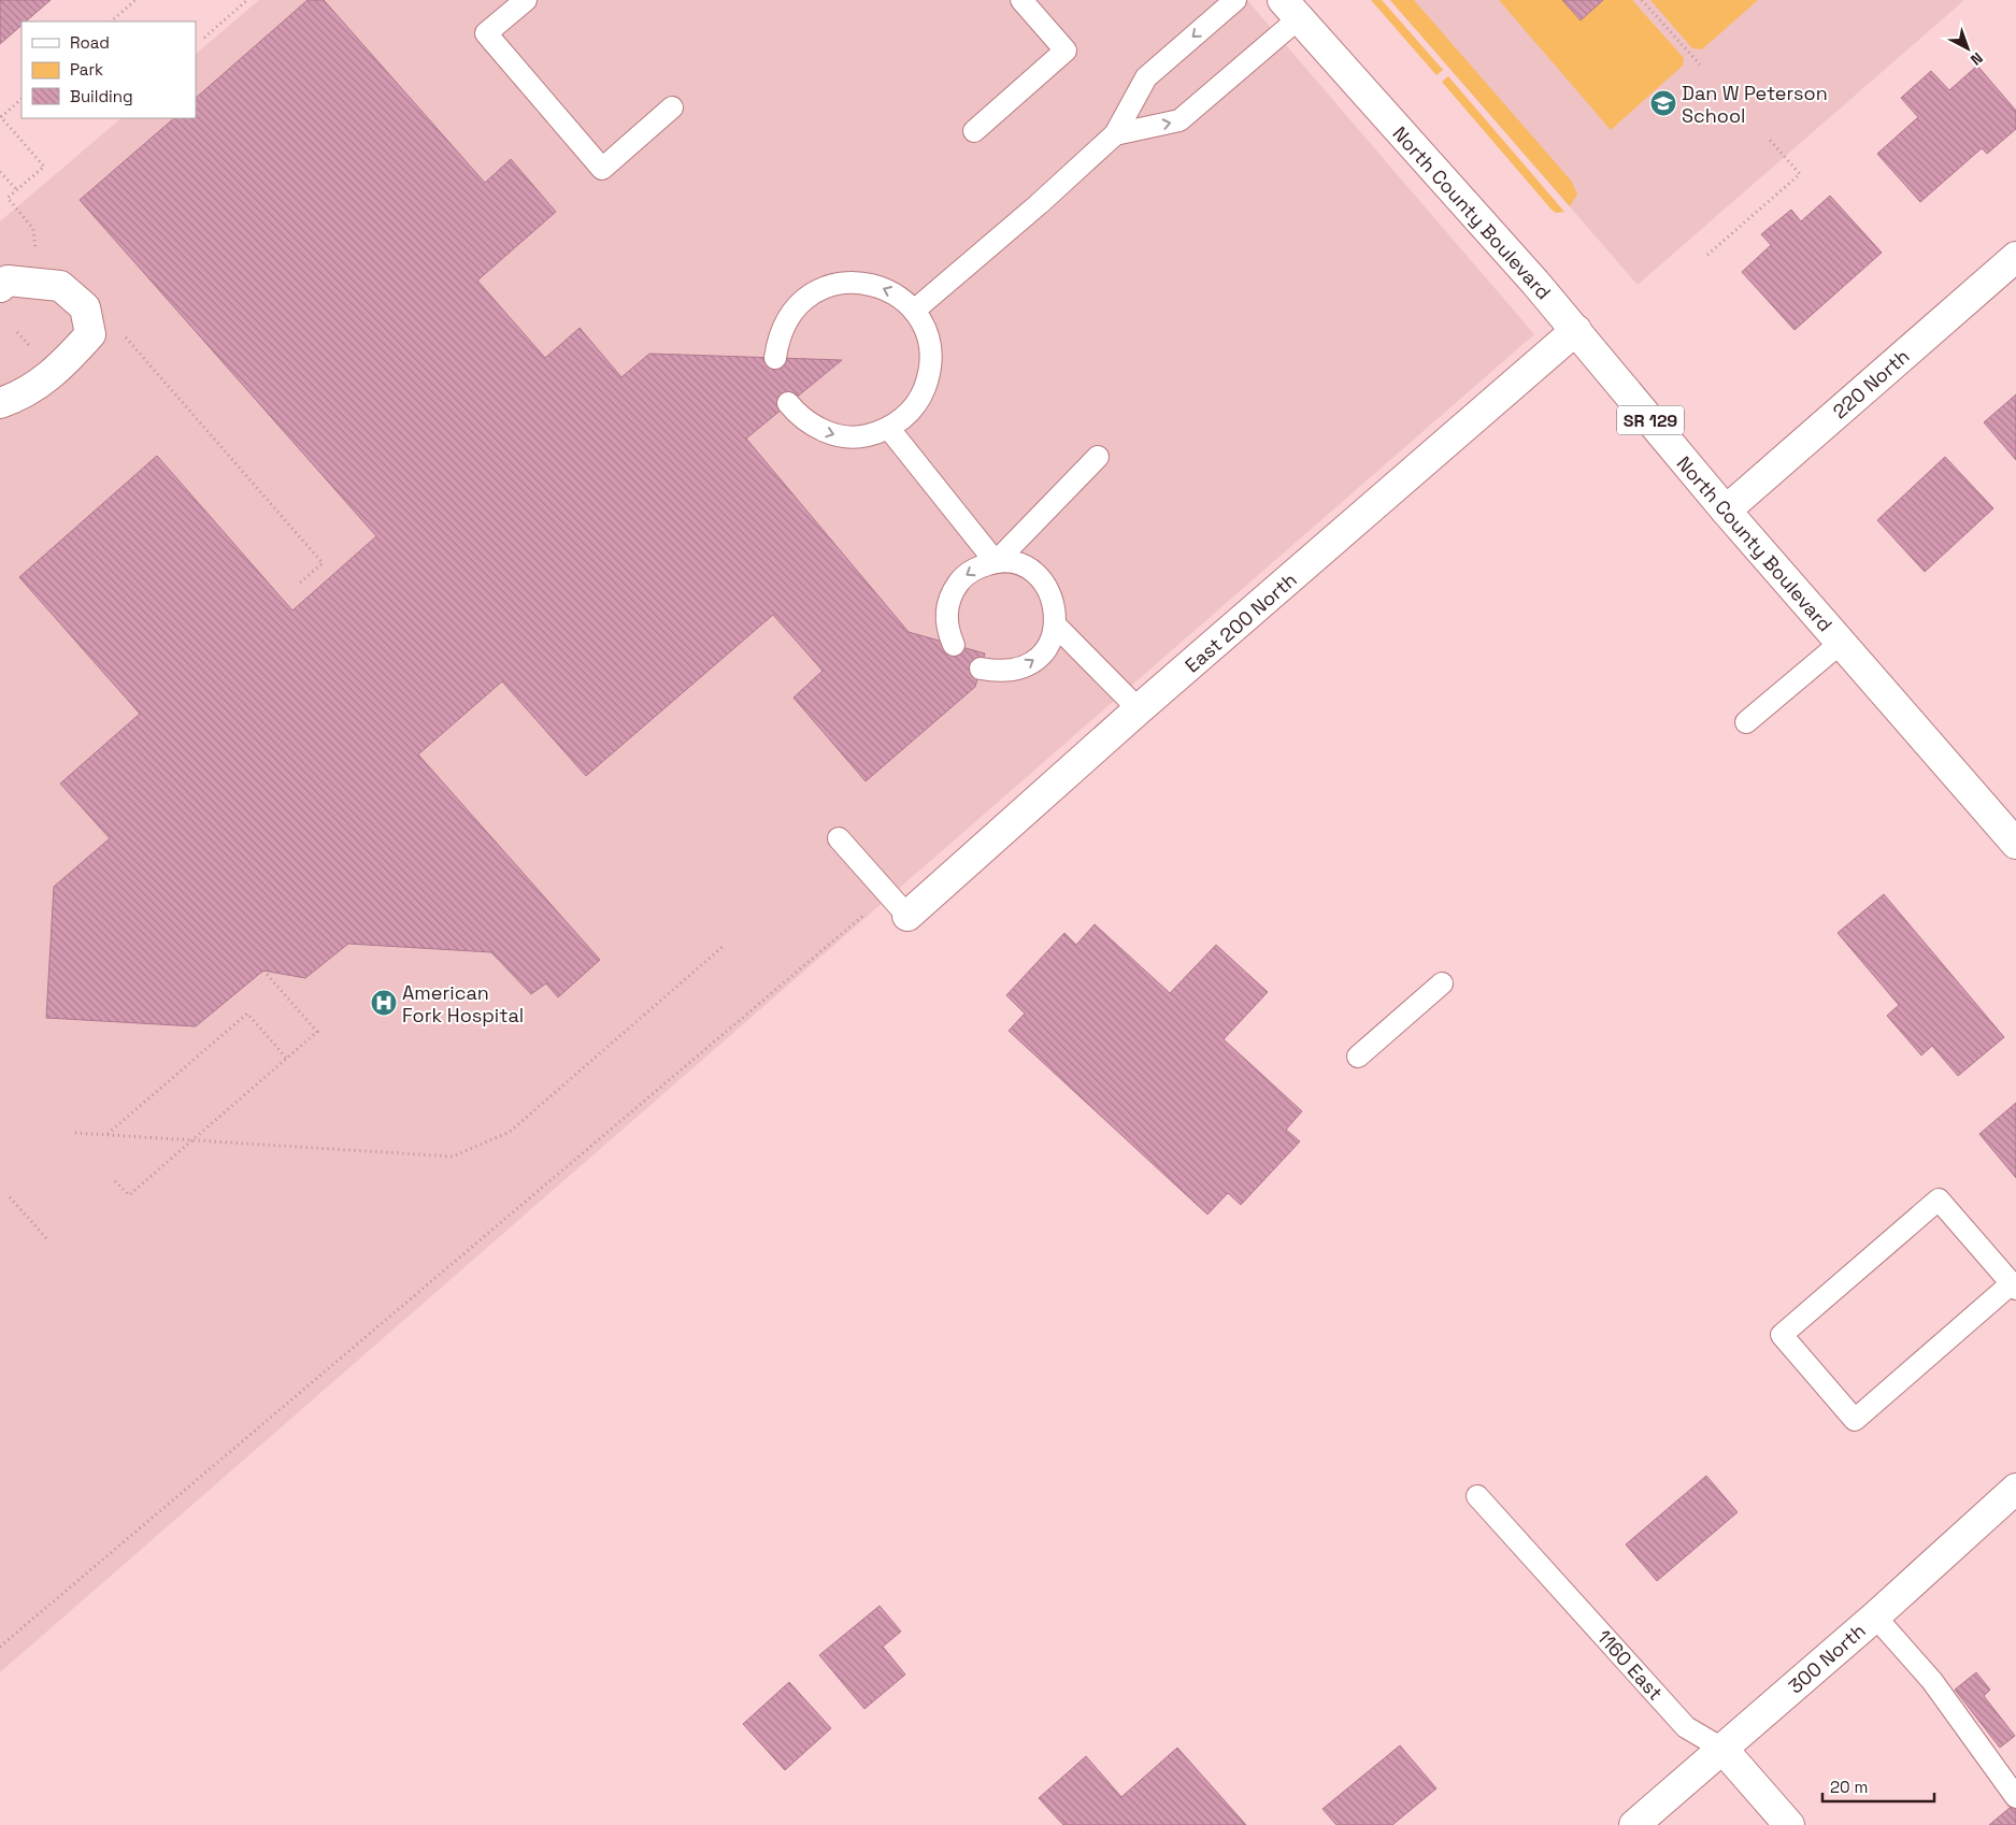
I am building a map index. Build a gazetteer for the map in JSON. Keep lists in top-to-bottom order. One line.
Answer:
{"streets":{"street":["North County Boulevard","220 North","SR 129","East 200 North","300 North","1160 East"]},"crossings":[["North County Boulevard","220 North"],["North County Boulevard","East 200 North"],["300 North","1160 East"]],"places":{"school or university":["Dan W Peterson School"],"hospital":["American Fork Hospital"]},"legend":["Road","Park","Building"],"scale_bar":"20 m","north":"bottom right"}
